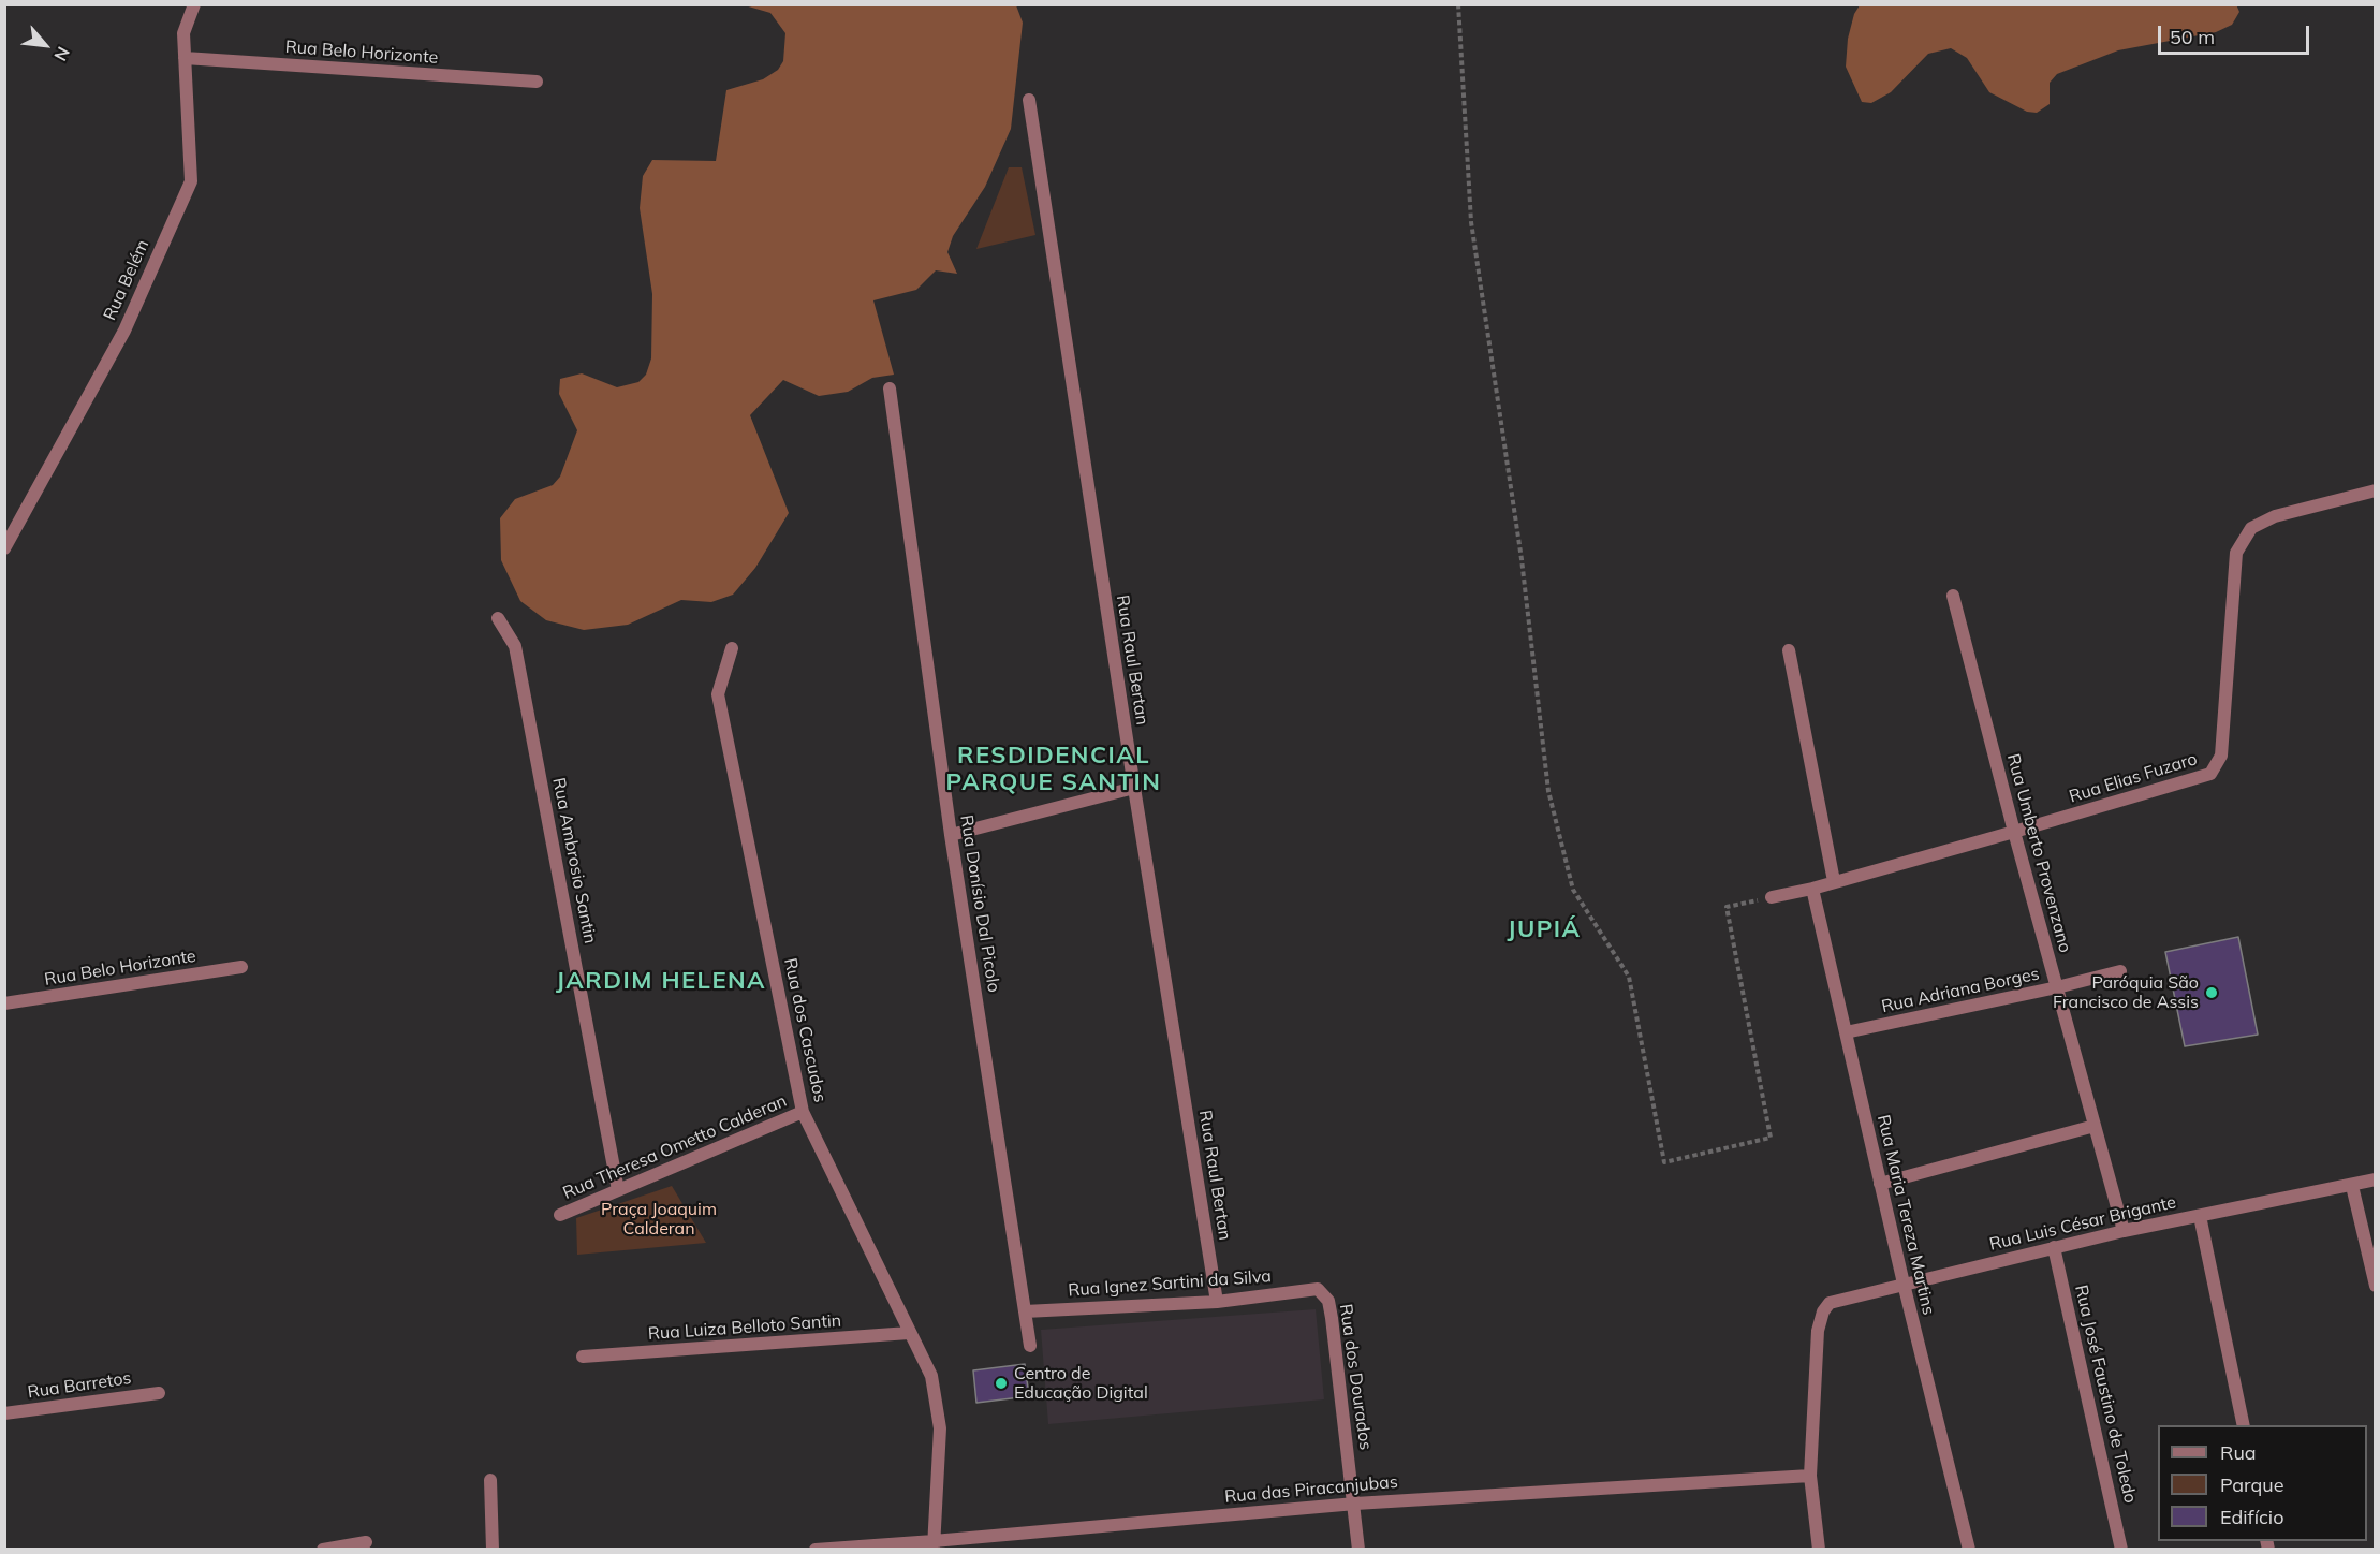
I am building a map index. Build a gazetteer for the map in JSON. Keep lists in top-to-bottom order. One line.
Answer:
{"streets":{"street":["Rua Belo Horizonte","Rua Belém","Rua Raul Bertan","Rua Elias Fuzaro","Rua Umberto Provenzano","Rua Ambrosio Santin","Rua Donísio Dal Picolo","Rua Adriana Borges","Rua dos Cascudos","Rua Theresa Ometto Calderan","Rua Maria Tereza Martins","Rua Luis César Brigante","Rua Ignez Sartini da Silva","Rua Luiza Belloto Santin","Rua dos Dourados","Rua Barretos","Rua José Faustino de Toledo","Rua das Piracanjubas"]},"crossings":[["Rua Belo Horizonte","Rua Belém"],["Rua Raul Bertan","Rua Ignez Sartini da Silva"],["Rua Elias Fuzaro","Rua Umberto Provenzano"],["Rua Elias Fuzaro","Rua Maria Tereza Martins"],["Rua Umberto Provenzano","Rua Adriana Borges"],["Rua Umberto Provenzano","Rua Luis César Brigante"],["Rua Ambrosio Santin","Rua Theresa Ometto Calderan"],["Rua Donísio Dal Picolo","Rua Ignez Sartini da Silva"],["Rua Adriana Borges","Rua Maria Tereza Martins"],["Rua dos Cascudos","Rua Theresa Ometto Calderan"],["Rua dos Cascudos","Rua Luiza Belloto Santin"],["Rua dos Cascudos","Rua das Piracanjubas"],["Rua Maria Tereza Martins","Rua Luis César Brigante"],["Rua Luis César Brigante","Rua José Faustino de Toledo"],["Rua Luis César Brigante","Rua das Piracanjubas"],["Rua Ignez Sartini da Silva","Rua dos Dourados"],["Rua dos Dourados","Rua das Piracanjubas"]],"districts":["RESDIDENCIAL PARQUE SANTIN","JUPIÁ","JARDIM HELENA"],"parks":["Praça Joaquim Calderan"],"places":["Paróquia São Francisco de Assis","Centro de Educação Digital"],"legend":["Rua","Parque","Edifício"],"scale_bar":"50 m","north":"bottom right"}
